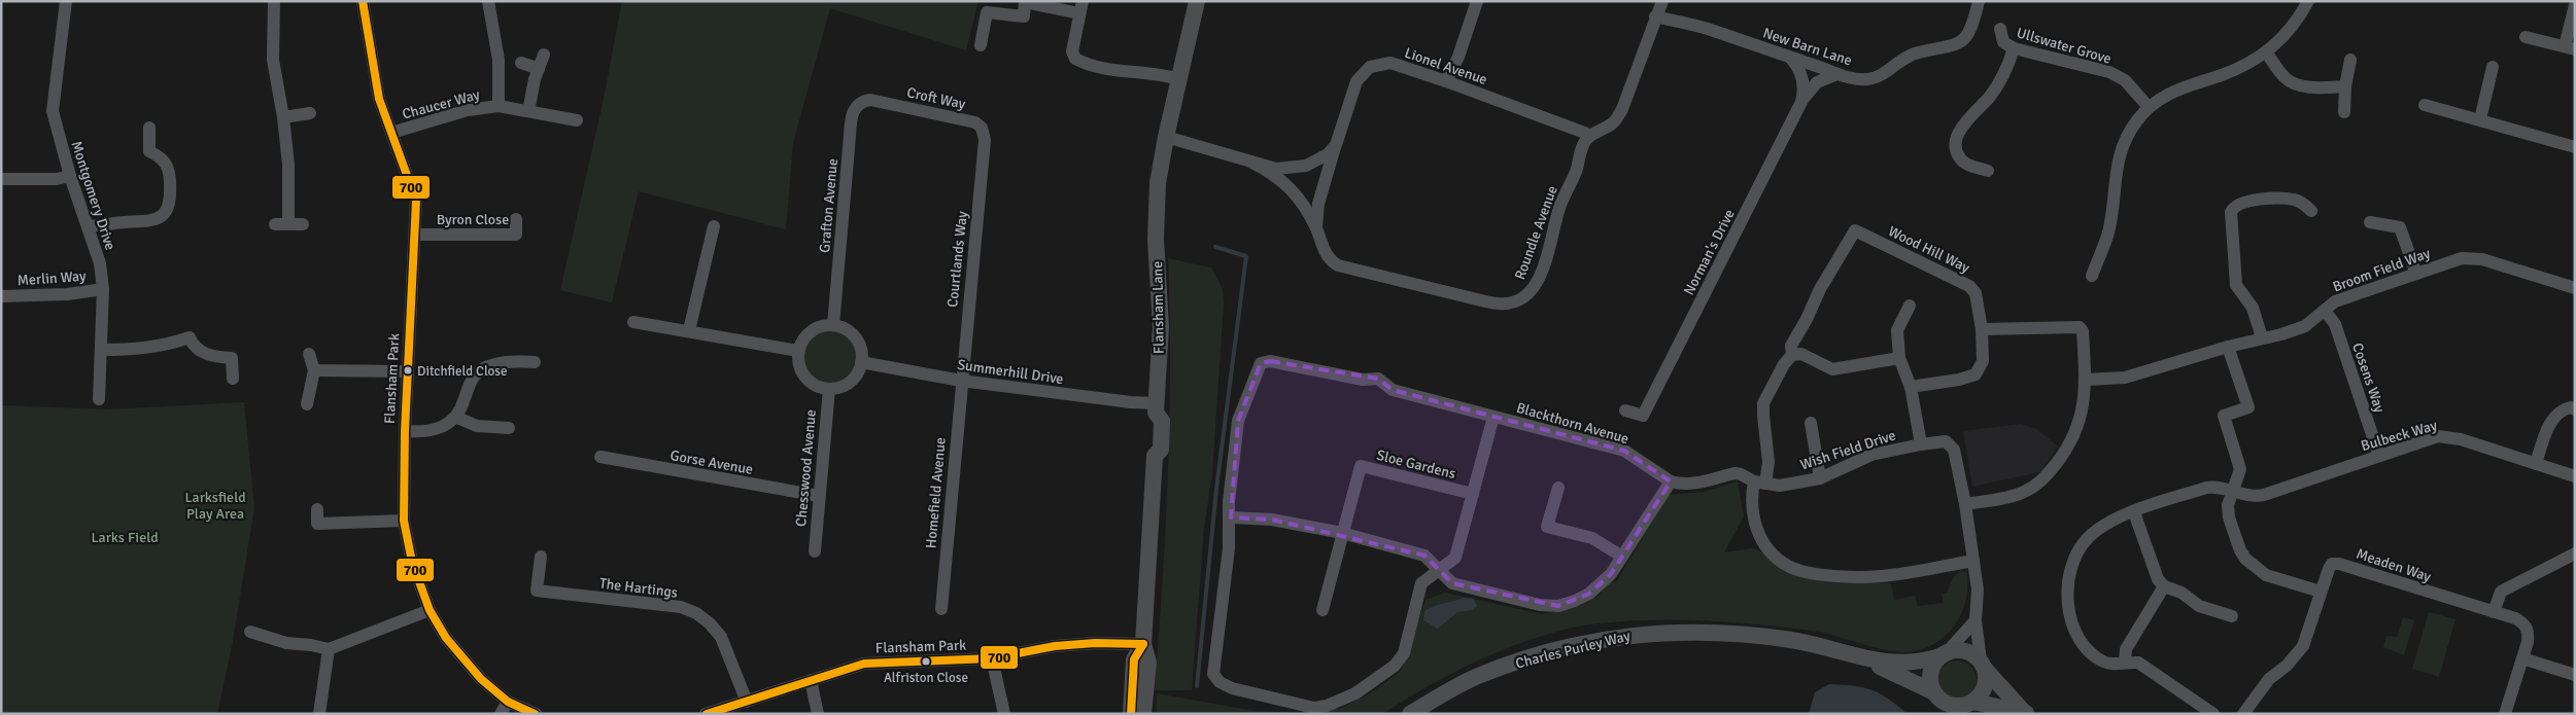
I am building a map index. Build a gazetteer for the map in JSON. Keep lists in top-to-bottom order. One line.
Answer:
{"streets":{"main road":["Flansham Lane","Charles Purley Way"],"street":["Ullswater Grove","New Barn Lane","Lionel Avenue","Croft Way","Chaucer Way","Montgomery Drive","Grafton Avenue","Byron Close","Roundle Avenue","Wood Hill Way","Norman's Drive","Courtlands Way","Broom Field Way","Merlin Way","Summerhill Drive","Cosens Way","Flansham Park","Blackthorn Avenue","Bulbeck Way","Wish Field Drive","Gorse Avenue","Sloe Gardens","Chesswood Avenue","Homefield Avenue","Meaden Way","The Hartings"]},"crossings":[["New Barn Lane","Norman's Drive"],["Lionel Avenue","Roundle Avenue"],["Croft Way","Grafton Avenue"],["Croft Way","Courtlands Way"],["Chaucer Way","Flansham Park"],["Montgomery Drive","Merlin Way"],["Grafton Avenue","Summerhill Drive"],["Grafton Avenue","Chesswood Avenue"],["Byron Close","Flansham Park"],["Courtlands Way","Summerhill Drive"],["Courtlands Way","Homefield Avenue"],["Broom Field Way","Cosens Way"],["Flansham Lane","Summerhill Drive"],["Flansham Lane","Flansham Park"],["Summerhill Drive","Chesswood Avenue"],["Summerhill Drive","Homefield Avenue"],["Cosens Way","Bulbeck Way"],["Flansham Park","The Hartings"],["Blackthorn Avenue","Wish Field Drive"],["Wish Field Drive","Charles Purley Way"],["Gorse Avenue","Chesswood Avenue"]],"parks":["Larksfield Play Area","Larks Field"],"places":["Ditchfield Close","Alfriston Close"],"lines":["transit line 700"]}
